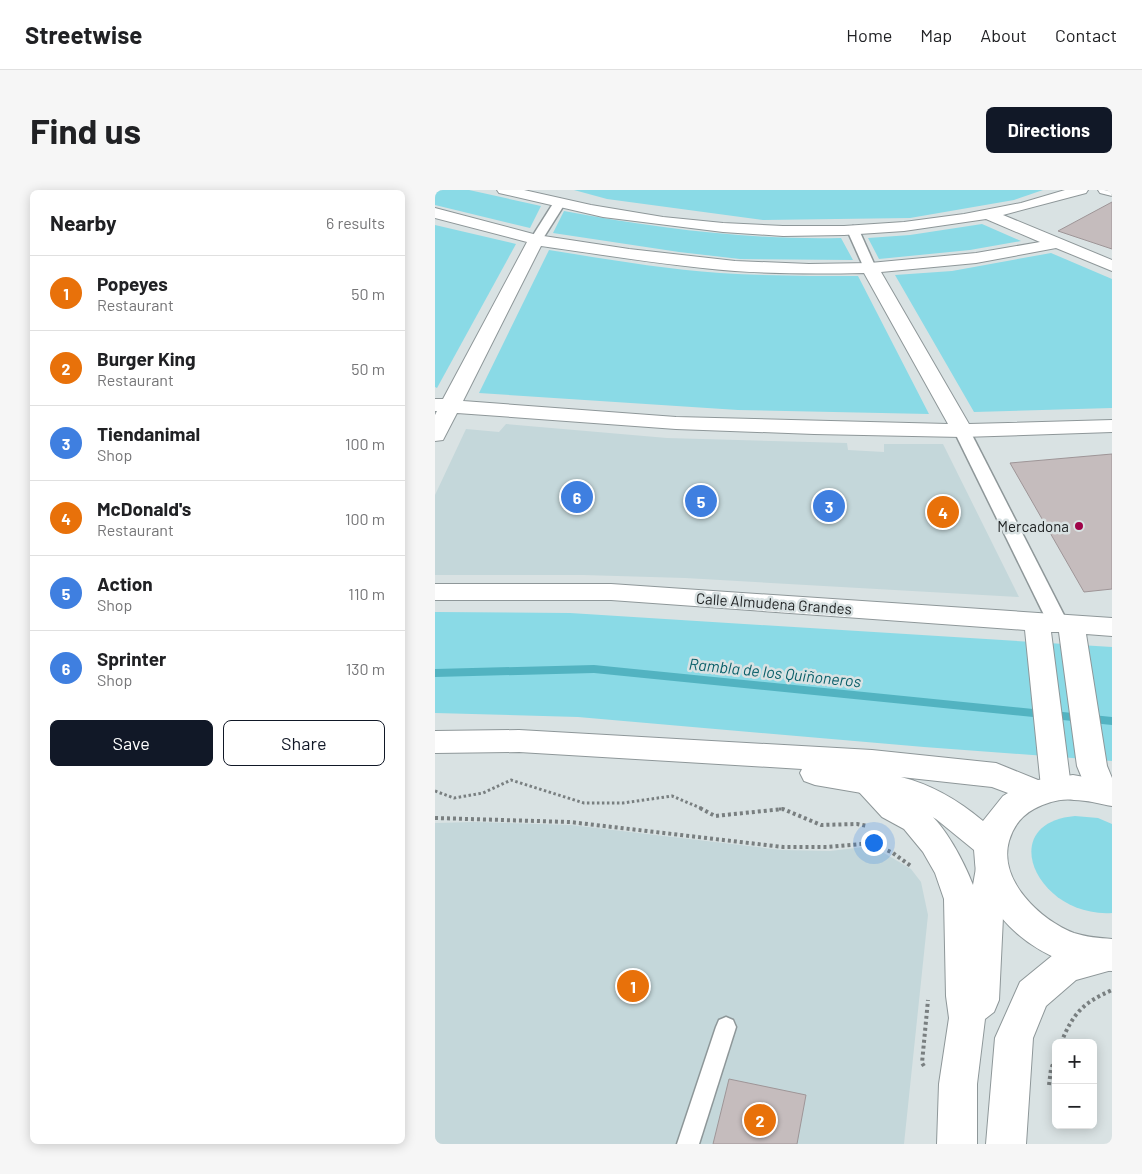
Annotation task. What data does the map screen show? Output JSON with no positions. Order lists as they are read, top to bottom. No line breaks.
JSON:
{"streets":{"street":["Calle Almudena Grandes"]},"water":["Rambla de los Quiñoneros"],"places":["Mercadona"],"page":{"header":"Streetwise","nav":["Home","Map","About","Contact"],"buttons":["Directions",["Save","Share"]],"title":"Find us","heading":["Nearby","6 results"],"list":[{"mark":"1","name":"Popeyes","note":"Restaurant","value":"50 m"},{"mark":"2","name":"Burger King","note":"Restaurant","value":"50 m"},{"mark":"3","name":"Tiendanimal","note":"Shop","value":"100 m"},{"mark":"4","name":"McDonald's","note":"Restaurant","value":"100 m"},{"mark":"5","name":"Action","note":"Shop","value":"110 m"},{"mark":"6","name":"Sprinter","note":"Shop","value":"130 m"}],"pins":["6","5","3","4","1","2"],"map_buttons":["+","−"]}}
